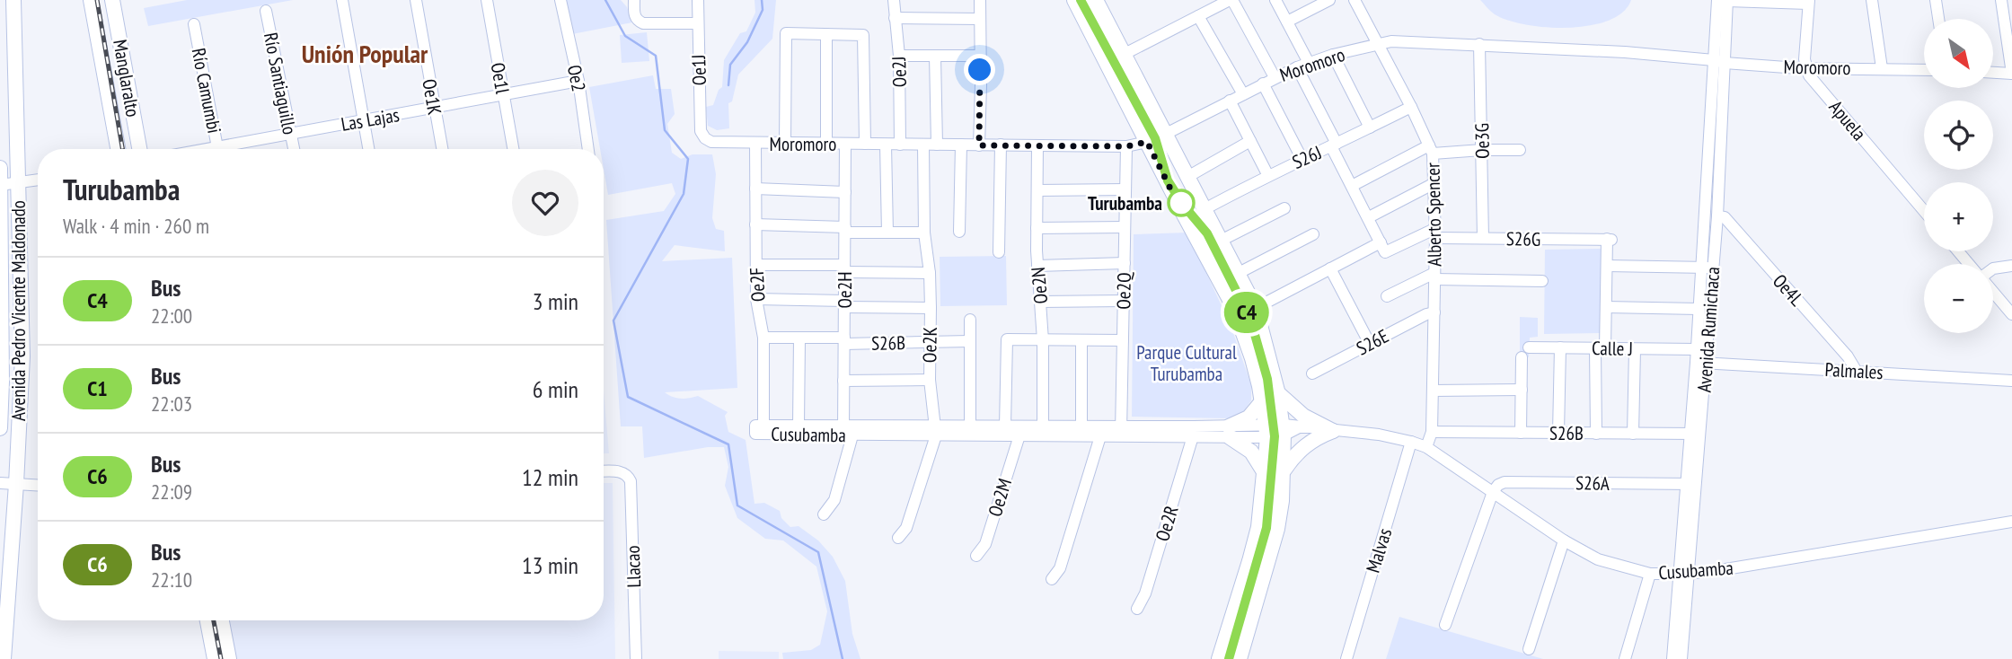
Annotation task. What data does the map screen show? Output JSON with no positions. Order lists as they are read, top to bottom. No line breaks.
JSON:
{"streets":{"main road":["Manglaralto","Avenida Pedro Vicente Maldonado"],"street":["Moromoro","Oe1J","Oe2J","Oe1l","Oe2","Río Santiaguillo","Río Camumbi","Oe1K","Las Lajas","Apuela","Oe3G","S26J","Alberto Spencer","S26G","Oe2F","Oe2N","Oe2H","Oe4L","Oe2Q","Avenida Rumichaca","S26E","S26B","Oe2K","Calle J","Palmales","Cusubamba","S26A","Oe2M","Oe2R","Malvas","Llacao"]},"crossings":[["Moromoro","Oe1J"],["Moromoro","Oe2J"],["Moromoro","Apuela"],["Moromoro","Oe3G"],["Moromoro","Alberto Spencer"],["Moromoro","Oe2F"],["Moromoro","Oe2N"],["Moromoro","Oe2H"],["Moromoro","Oe2Q"],["Moromoro","Avenida Rumichaca"],["Moromoro","Oe2K"],["Oe1l","Las Lajas"],["Oe2","Las Lajas"],["Río Santiaguillo","Las Lajas"],["Oe1K","Las Lajas"],["Oe3G","S26G"],["S26J","Alberto Spencer"],["Alberto Spencer","S26G"],["Alberto Spencer","S26E"],["Alberto Spencer","S26B"],["Alberto Spencer","Cusubamba"],["Oe2F","S26B"],["Oe2F","Cusubamba"],["Oe2N","Cusubamba"],["Oe2H","S26B"],["Oe2H","Cusubamba"],["Oe4L","Avenida Rumichaca"],["Oe4L","Palmales"],["Oe2Q","Cusubamba"],["Avenida Rumichaca","S26B"],["Avenida Rumichaca","Calle J"],["Avenida Rumichaca","Palmales"],["Avenida Rumichaca","Cusubamba"],["Avenida Rumichaca","S26A"],["S26B","Oe2K"],["Oe2K","Cusubamba"],["Cusubamba","S26A"],["Cusubamba","Oe2M"],["Cusubamba","Oe2R"],["Cusubamba","Malvas"]],"districts":["Unión Popular"],"parks":["Parque Cultural Turubamba"],"places":["Turubamba"],"lines":["bus line C4"],"north":"bottom right","page":{"on_map":"C4","map_buttons":["+","−"],"heading":["Turubamba","Walk · 4 min · 260 m"],"list":[{"mark":"C4","name":"Bus","note":"22:00","value":"3 min"},{"mark":"C1","name":"Bus","note":"22:03","value":"6 min"},{"mark":"C6","name":"Bus","note":"22:09","value":"12 min"},{"mark":"C6","name":"Bus","note":"22:10","value":"13 min"}]}}
